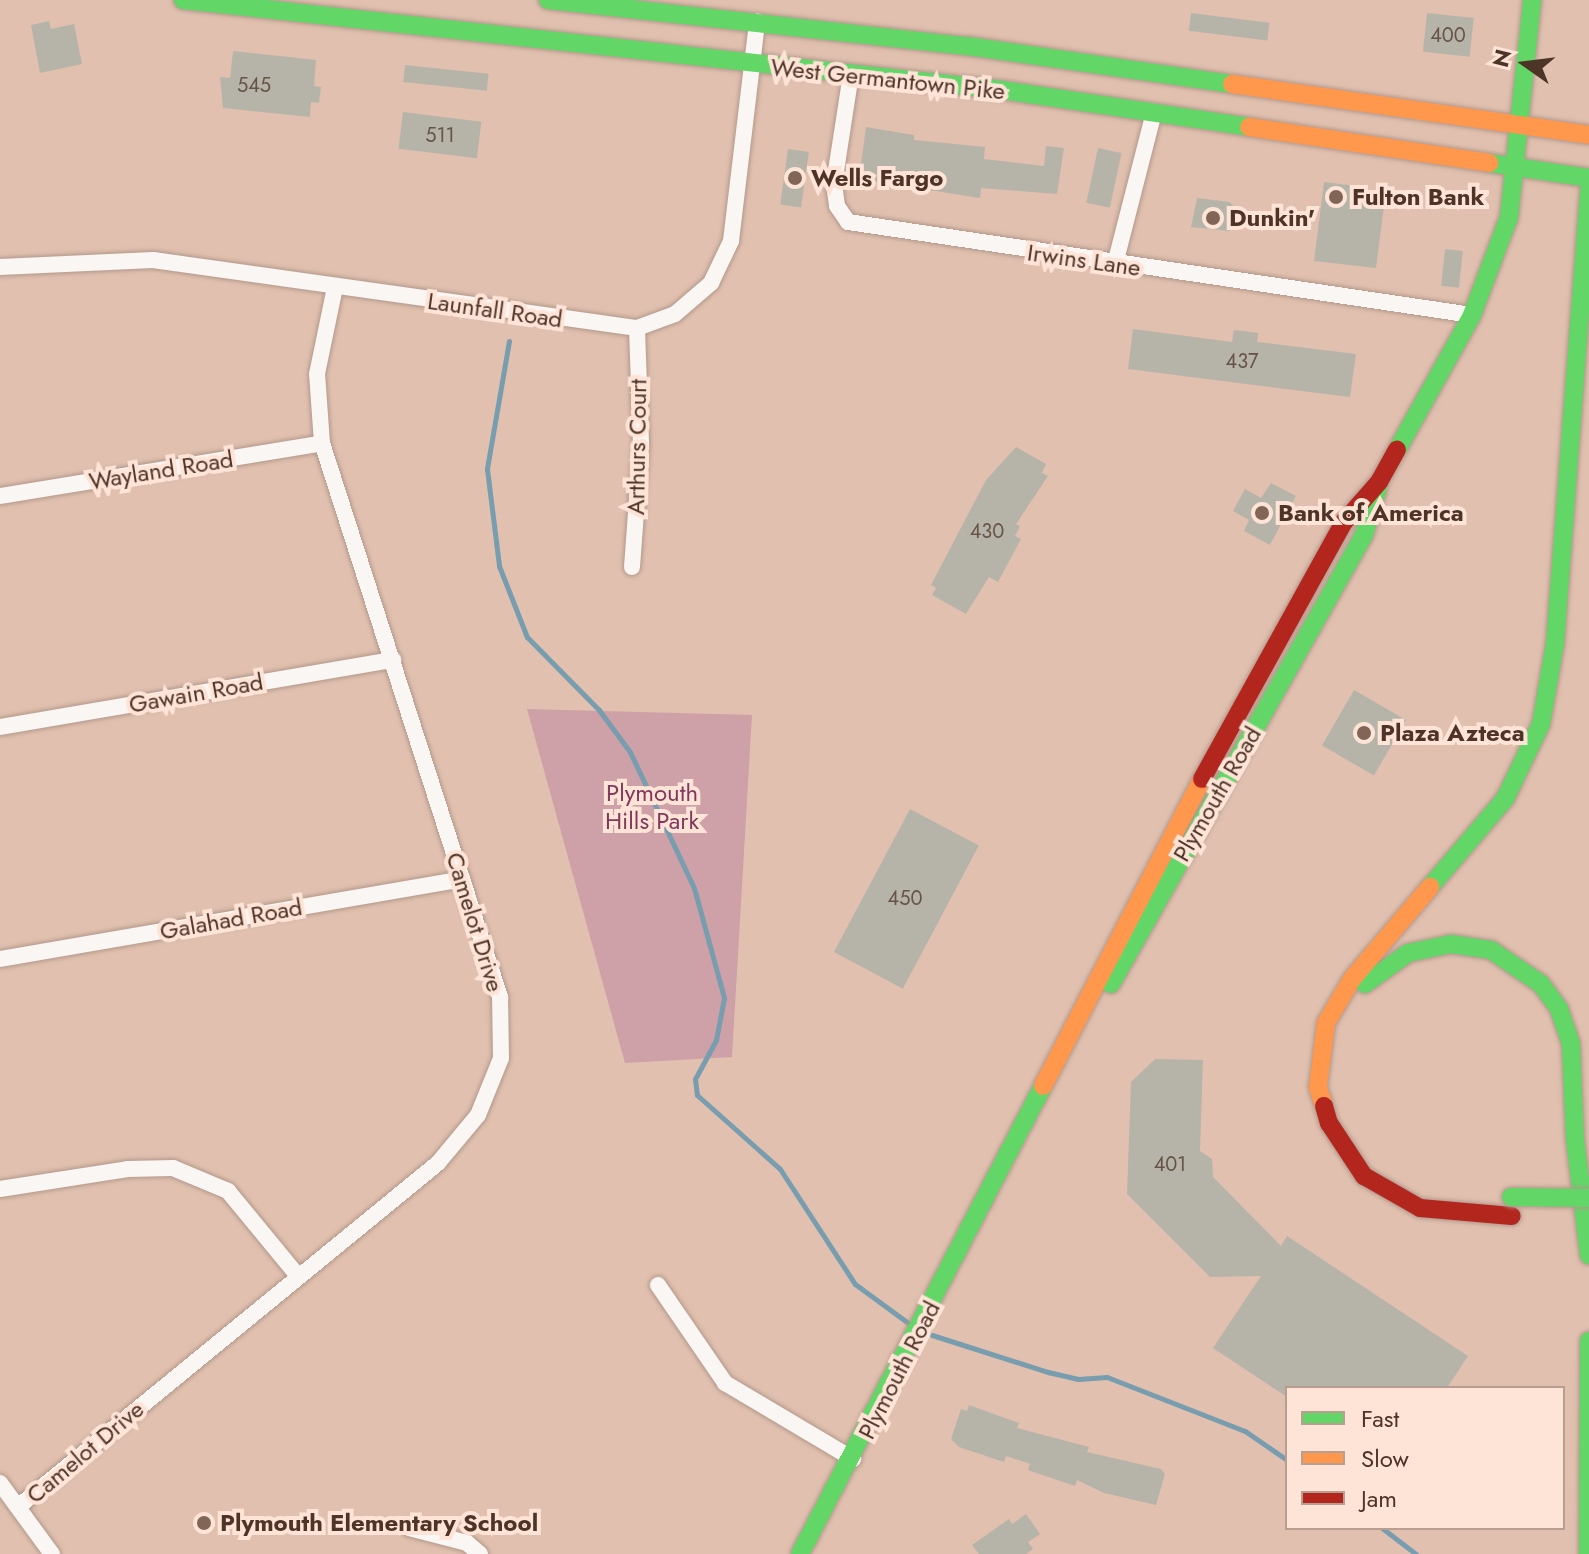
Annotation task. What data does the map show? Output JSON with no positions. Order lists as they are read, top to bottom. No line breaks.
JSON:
{"streets":{"main road":["West Germantown Pike","Plymouth Road"],"street":["Irwins Lane","Launfall Road","Arthurs Court","Wayland Road","Gawain Road","Galahad Road","Camelot Drive"]},"crossings":[["West Germantown Pike","Irwins Lane"],["West Germantown Pike","Launfall Road"],["West Germantown Pike","Plymouth Road"],["Irwins Lane","Plymouth Road"],["Launfall Road","Arthurs Court"],["Launfall Road","Camelot Drive"],["Wayland Road","Camelot Drive"],["Gawain Road","Camelot Drive"],["Galahad Road","Camelot Drive"]],"parks":["Plymouth Hills Park"],"places":["Wells Fargo","Fulton Bank","Dunkin'","Bank of America","Plaza Azteca","Plymouth Elementary School"],"house_numbers":["400","545","511","437","430","450","401"],"legend":["Fast","Slow","Jam"],"north":"left"}
